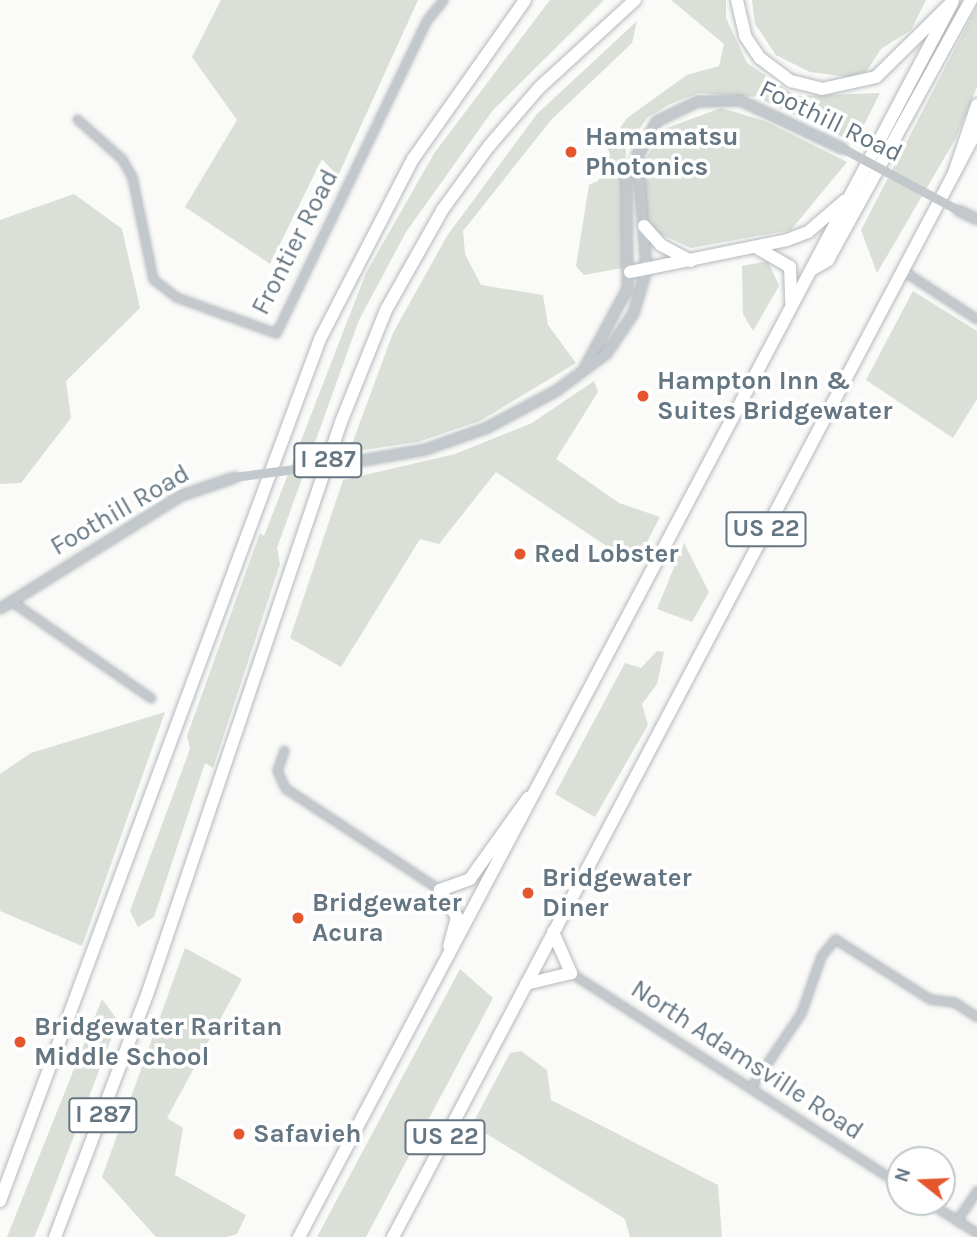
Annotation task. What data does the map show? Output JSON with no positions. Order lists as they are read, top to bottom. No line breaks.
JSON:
{"streets":{"highway":["I 287","US 22"],"street":["Foothill Road","Frontier Road","North Adamsville Road"]},"places":["Hamamatsu Photonics","Hampton Inn & Suites Bridgewater","Red Lobster","Bridgewater Diner","Bridgewater Acura","Bridgewater Raritan Middle School","Safavieh"],"north":"left"}
